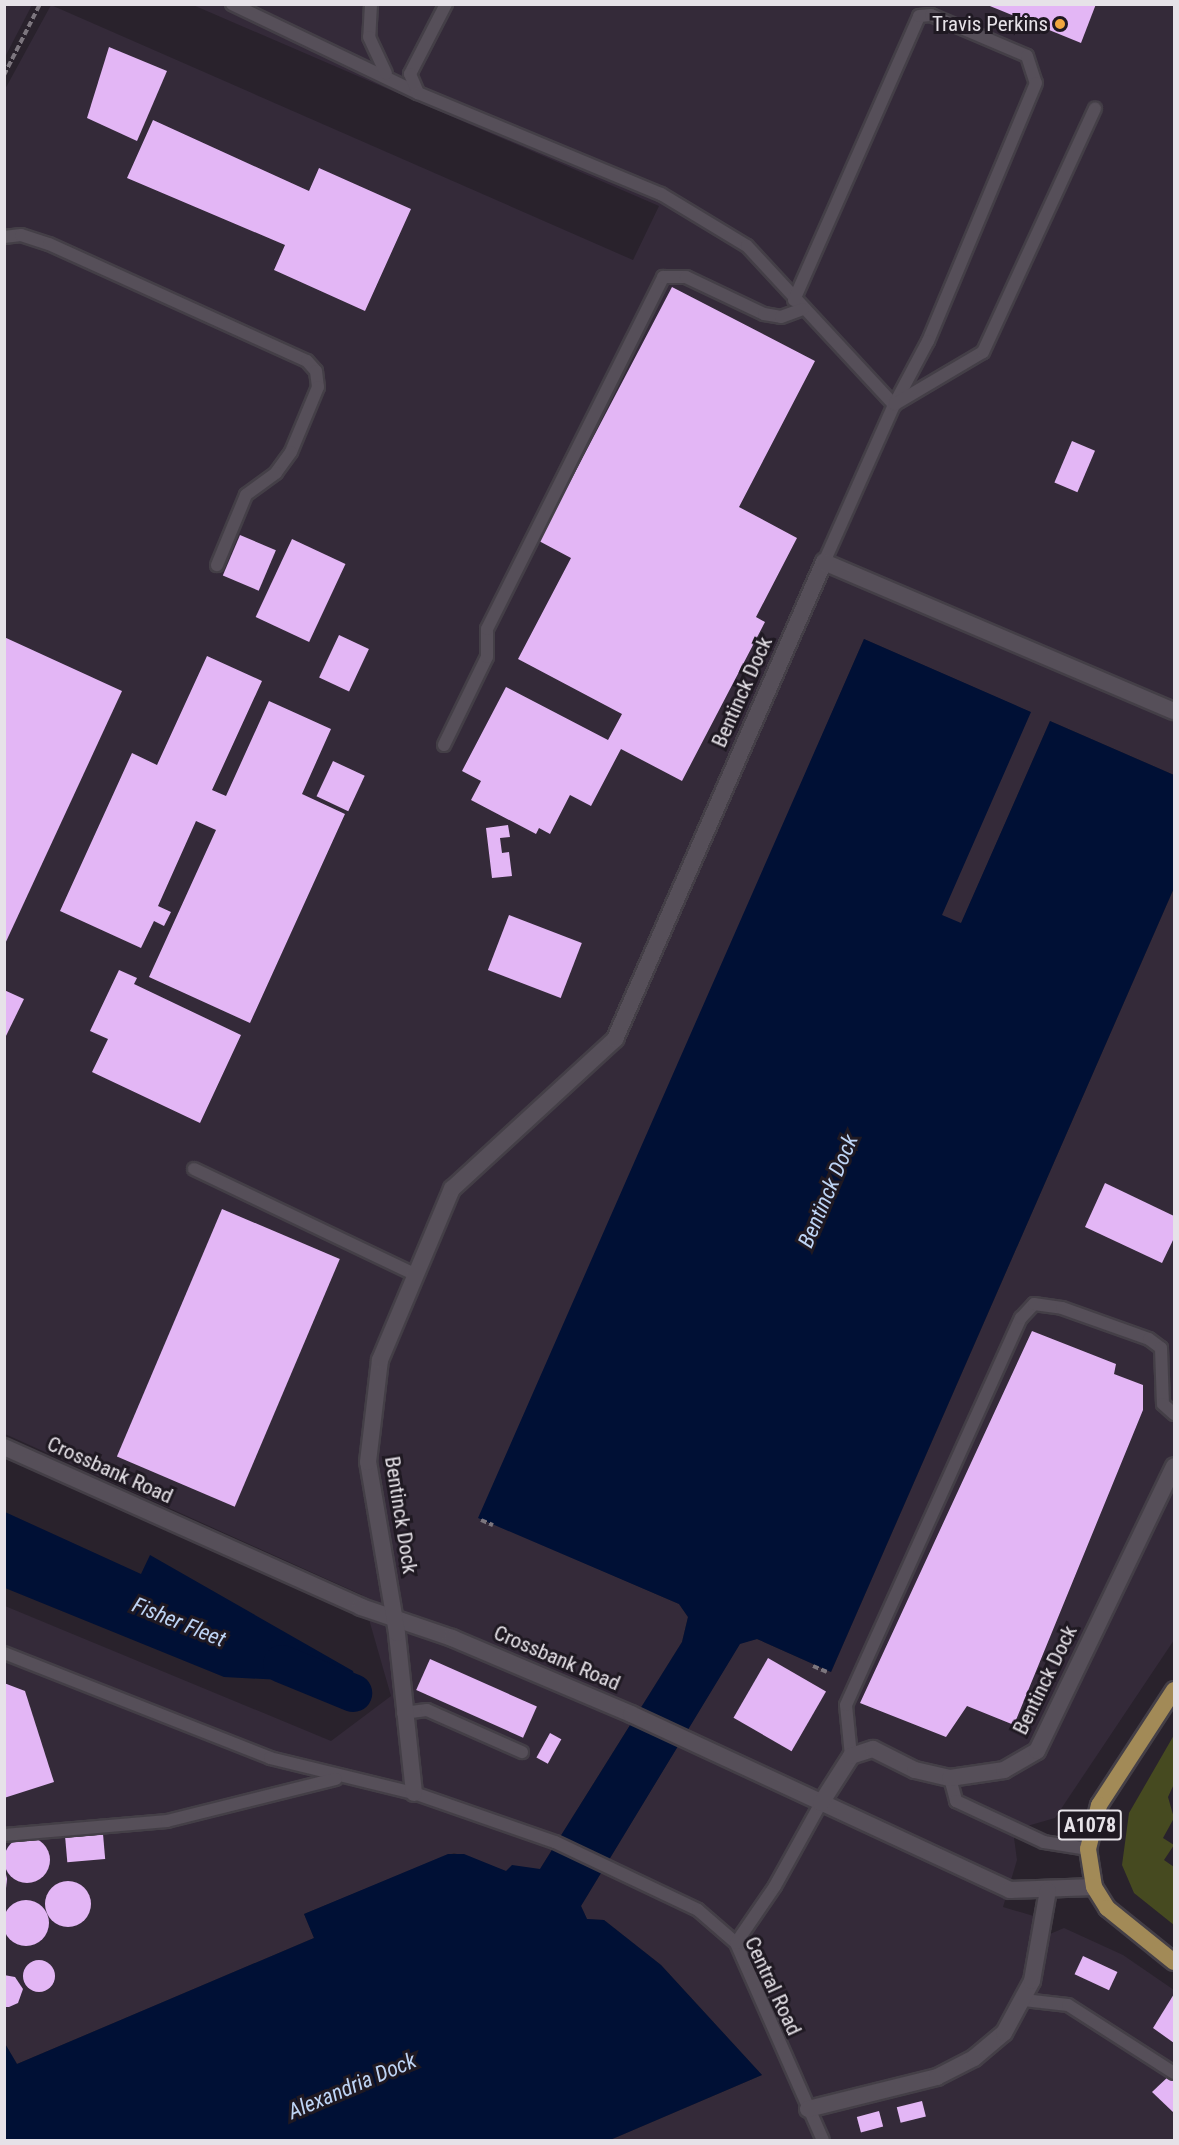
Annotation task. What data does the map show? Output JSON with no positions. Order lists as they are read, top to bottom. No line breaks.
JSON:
{"streets":{"main road":["A1078"],"street":["Bentinck Dock","Crossbank Road"],"lane":["Central Road"]},"crossings":[["Bentinck Dock","Crossbank Road"],["Crossbank Road","A1078"]],"water":["Bentinck Dock","Fisher Fleet","Alexandria Dock"],"places":["Travis Perkins"]}
